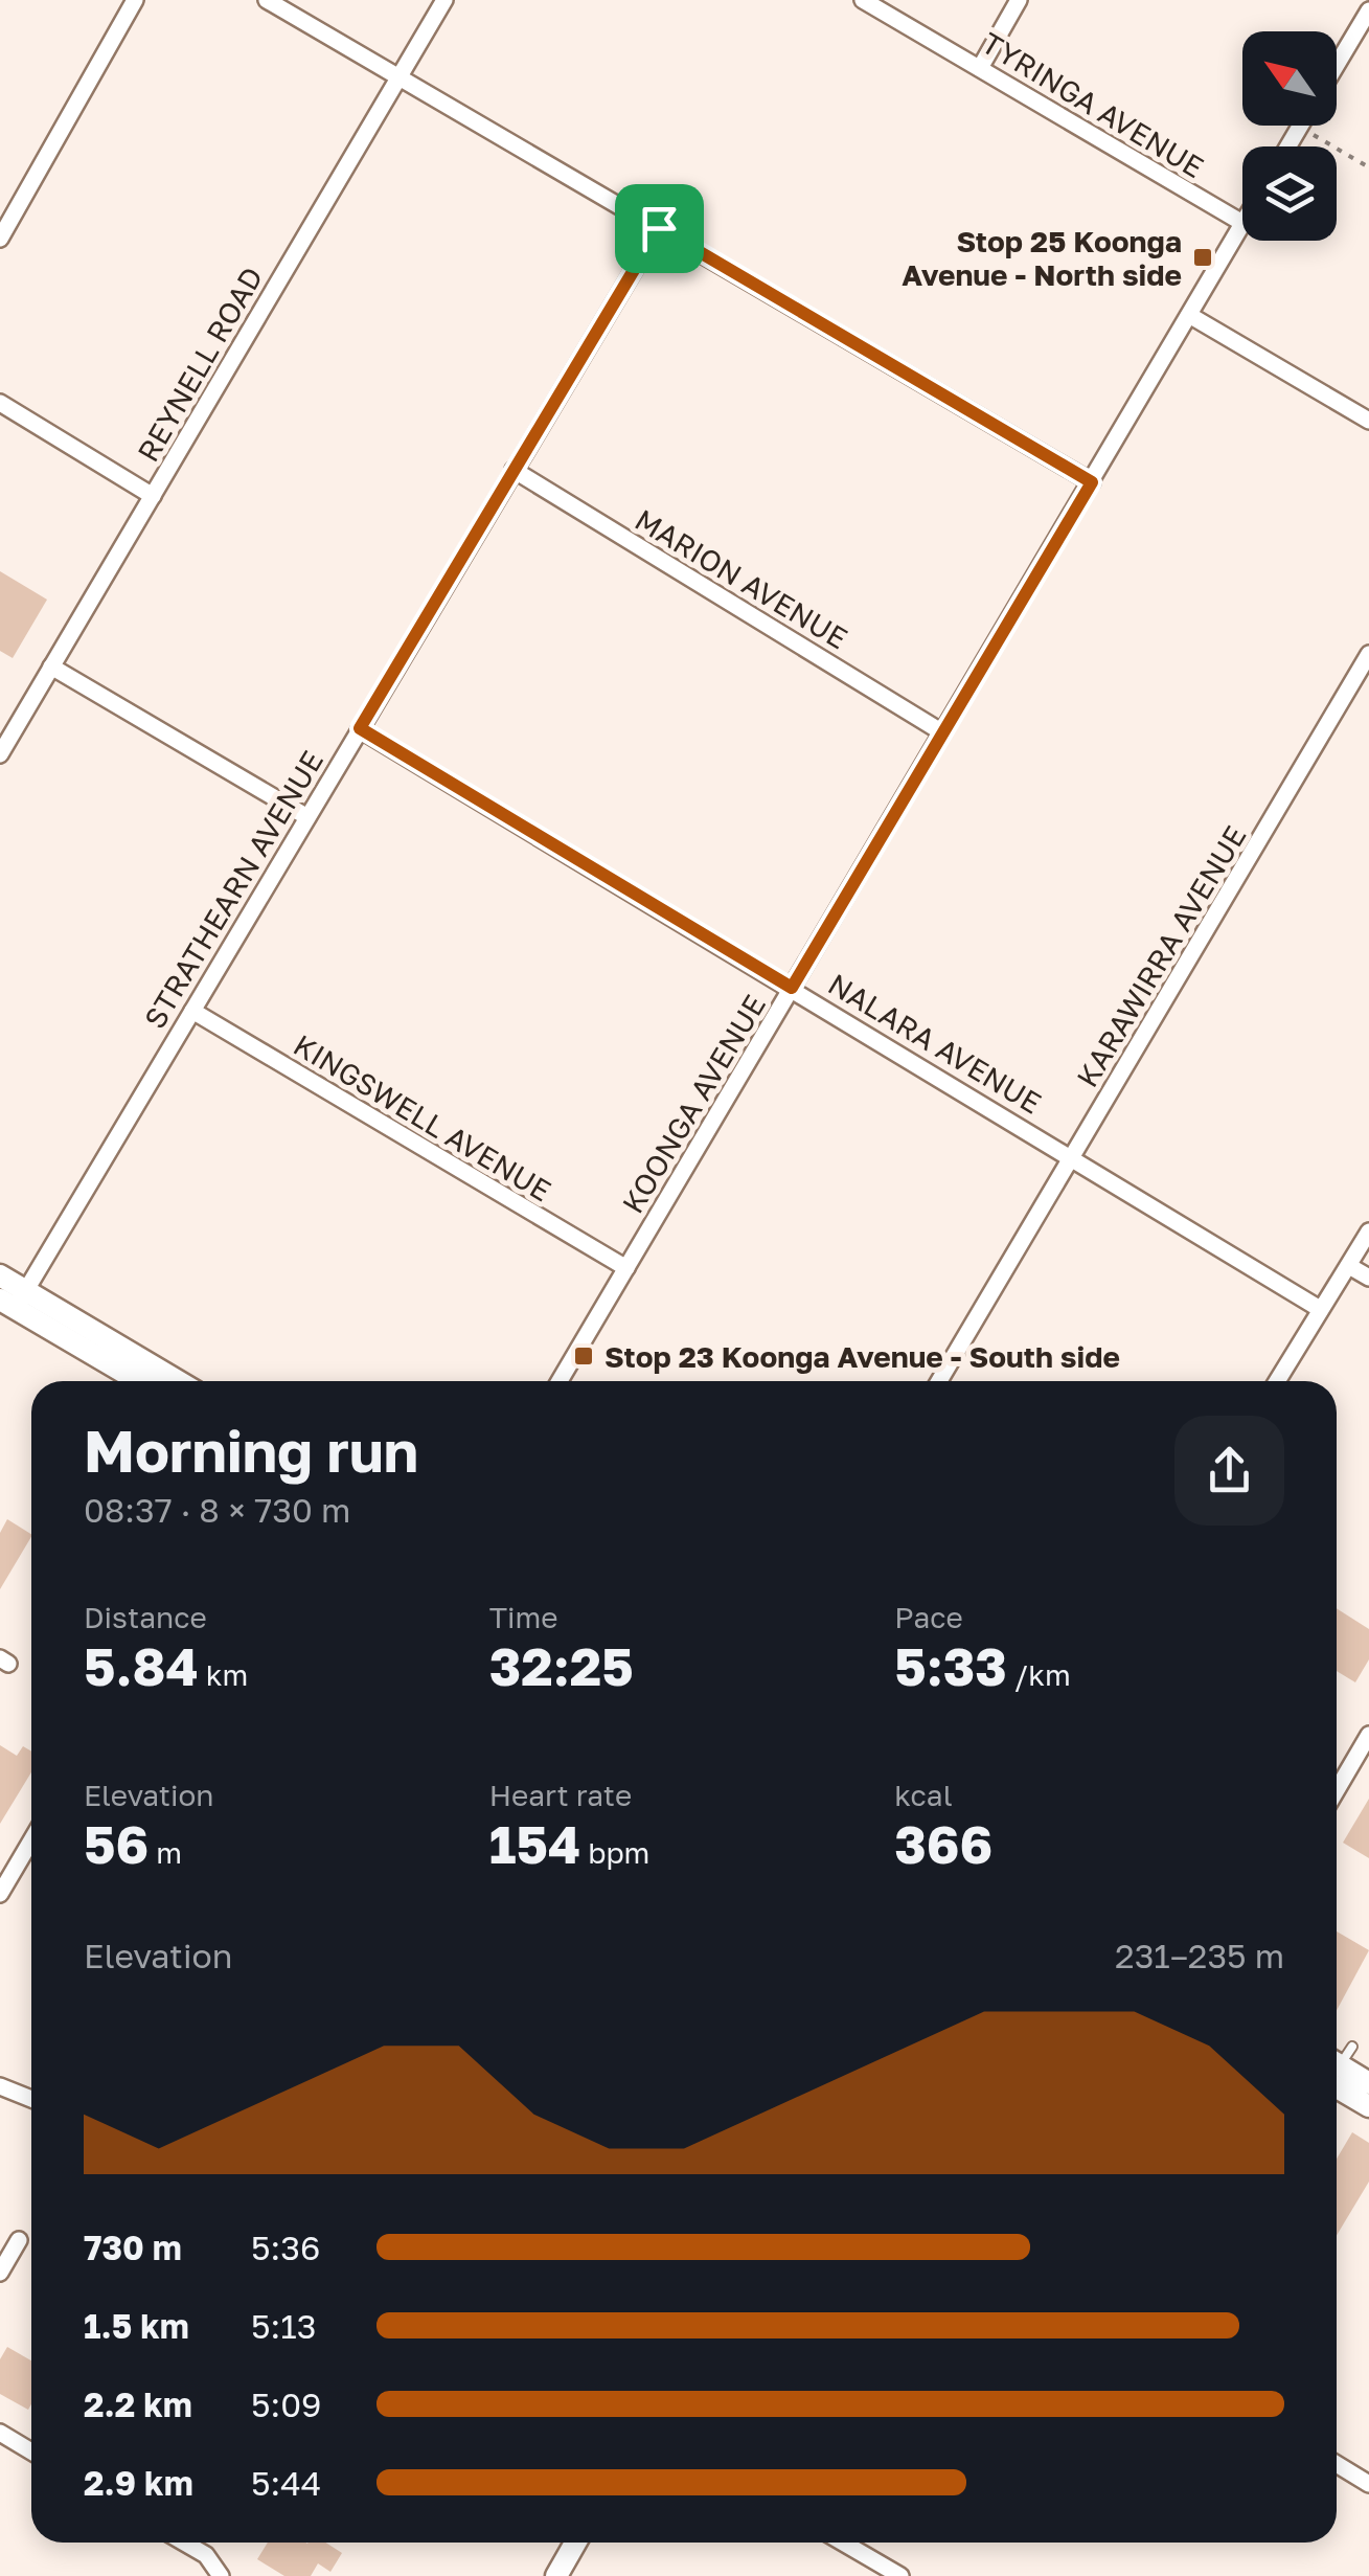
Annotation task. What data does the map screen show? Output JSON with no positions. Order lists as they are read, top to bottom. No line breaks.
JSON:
{"streets":{"street":["TYRINGA AVENUE","REYNELL ROAD","MARION AVENUE","STRATHEARN AVENUE","KARAWIRRA AVENUE","NALARA AVENUE","KOONGA AVENUE","KINGSWELL AVENUE"]},"crossings":[["TYRINGA AVENUE","KOONGA AVENUE"],["MARION AVENUE","STRATHEARN AVENUE"],["MARION AVENUE","KOONGA AVENUE"],["STRATHEARN AVENUE","NALARA AVENUE"],["STRATHEARN AVENUE","KINGSWELL AVENUE"],["KARAWIRRA AVENUE","NALARA AVENUE"],["NALARA AVENUE","KOONGA AVENUE"],["KOONGA AVENUE","KINGSWELL AVENUE"]],"places":{"transit":["Stop 25 Koonga Avenue - North side","Stop 23 Koonga Avenue - South side"]},"north":"top left","page":{"heading":["Morning run","08:37 · 8 × 730 m"],"stats":[["Distance","5.84 km"],["Time","32:25"],["Pace","5:33 /km"],["Elevation","56 m"],["Heart rate","154 bpm"],["kcal","366"]],"chart":["Elevation","231–235 m"],"list":[{"name":"730 m","note":"5:36"},{"name":"1.5 km","note":"5:13"},{"name":"2.2 km","note":"5:09"},{"name":"2.9 km","note":"5:44"}]}}
